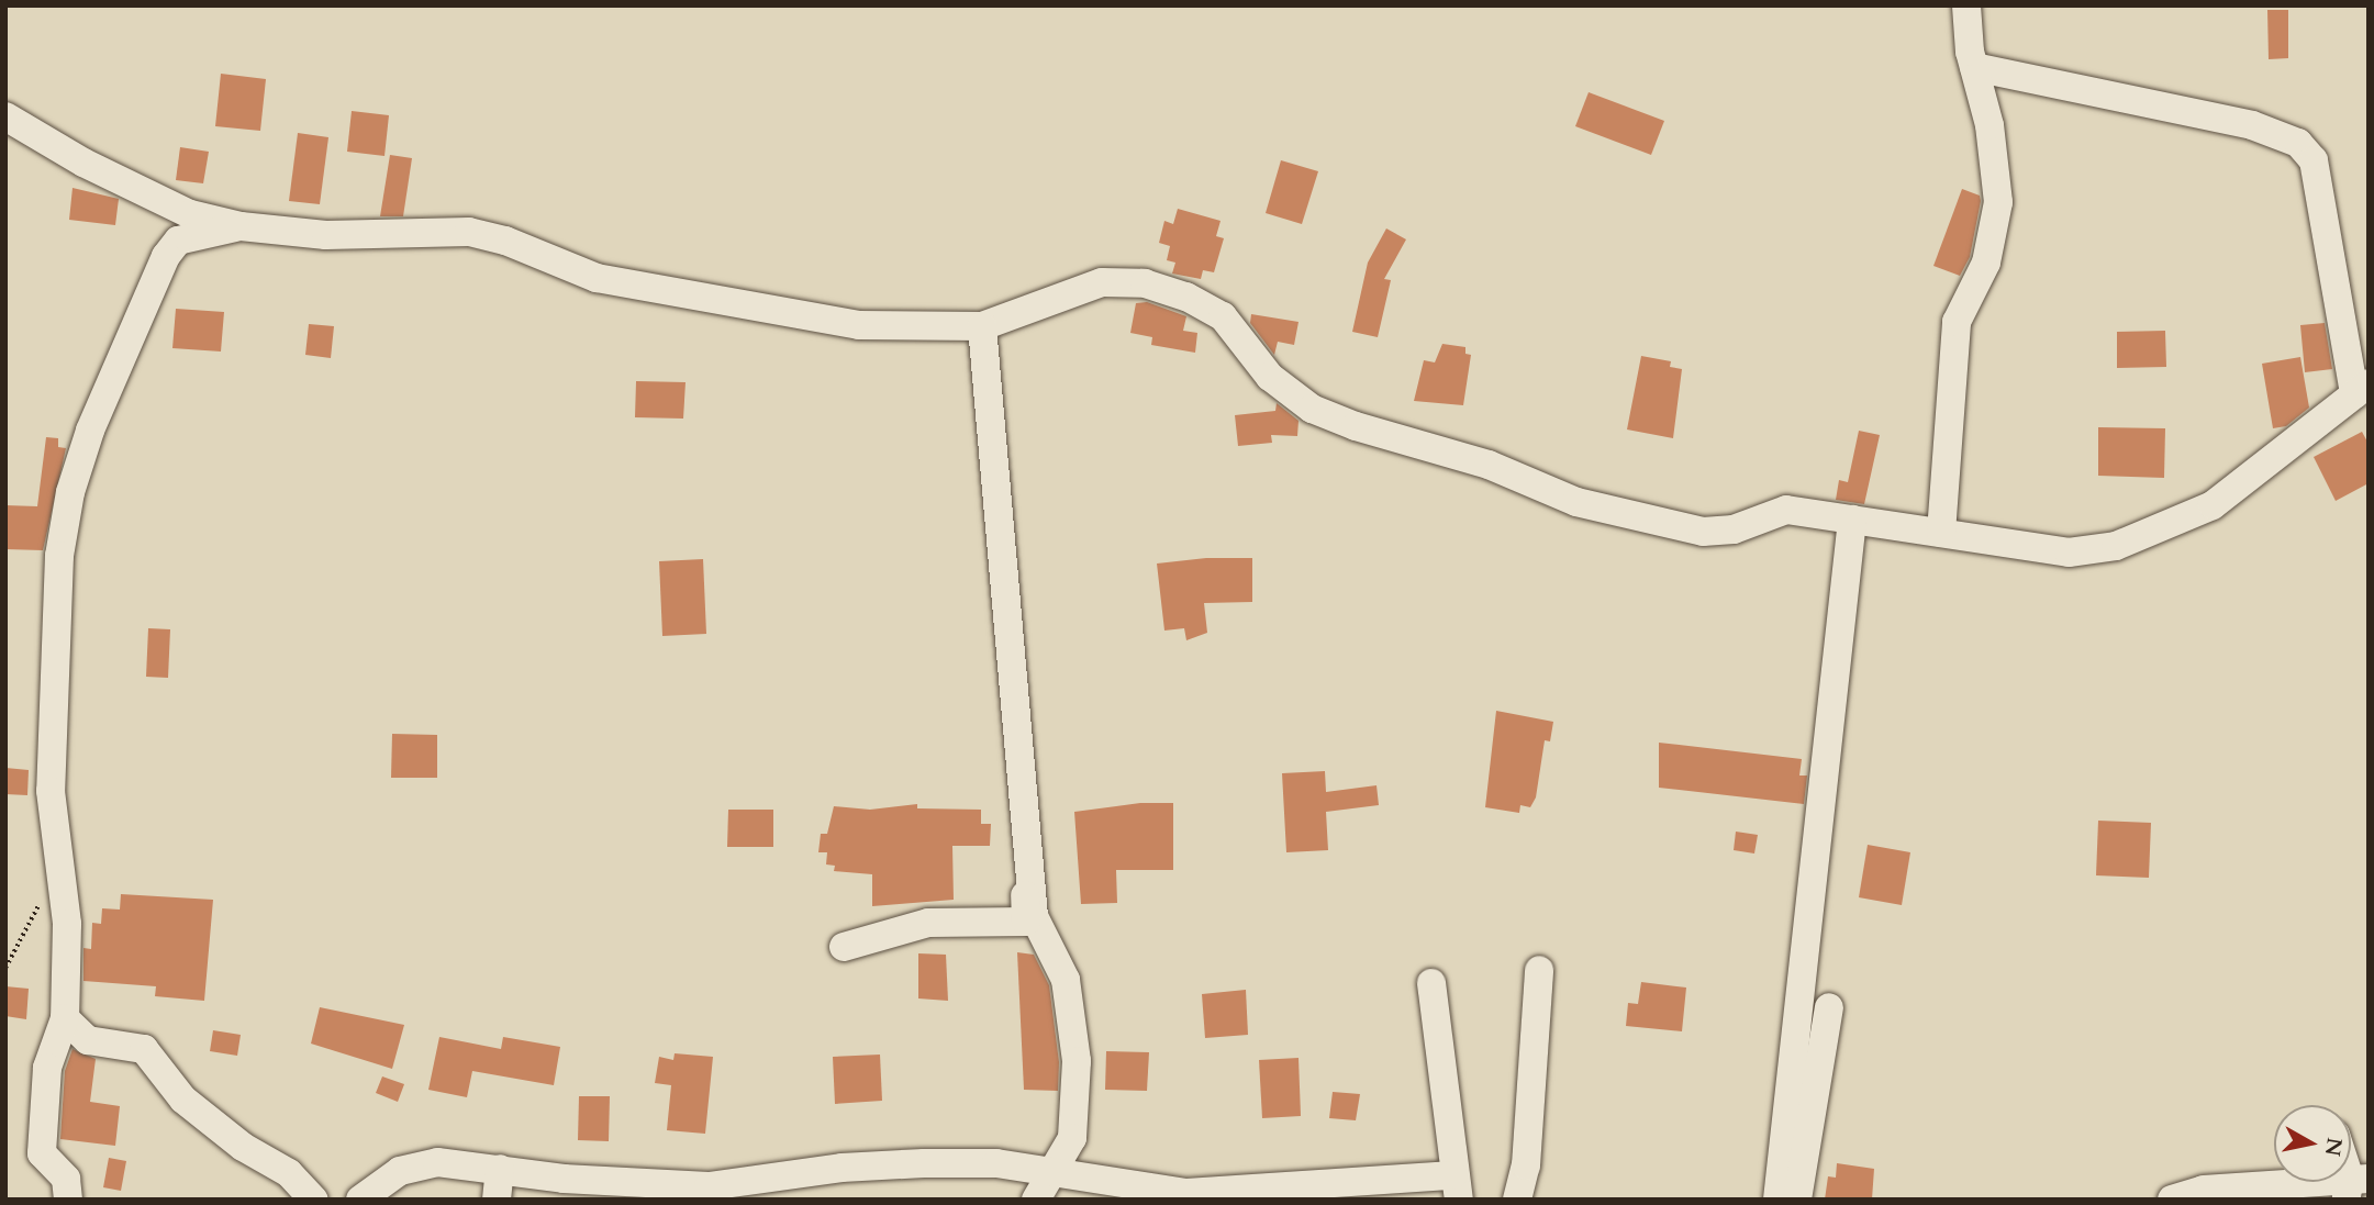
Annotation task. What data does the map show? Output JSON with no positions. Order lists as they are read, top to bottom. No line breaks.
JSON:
{"north":"right"}
